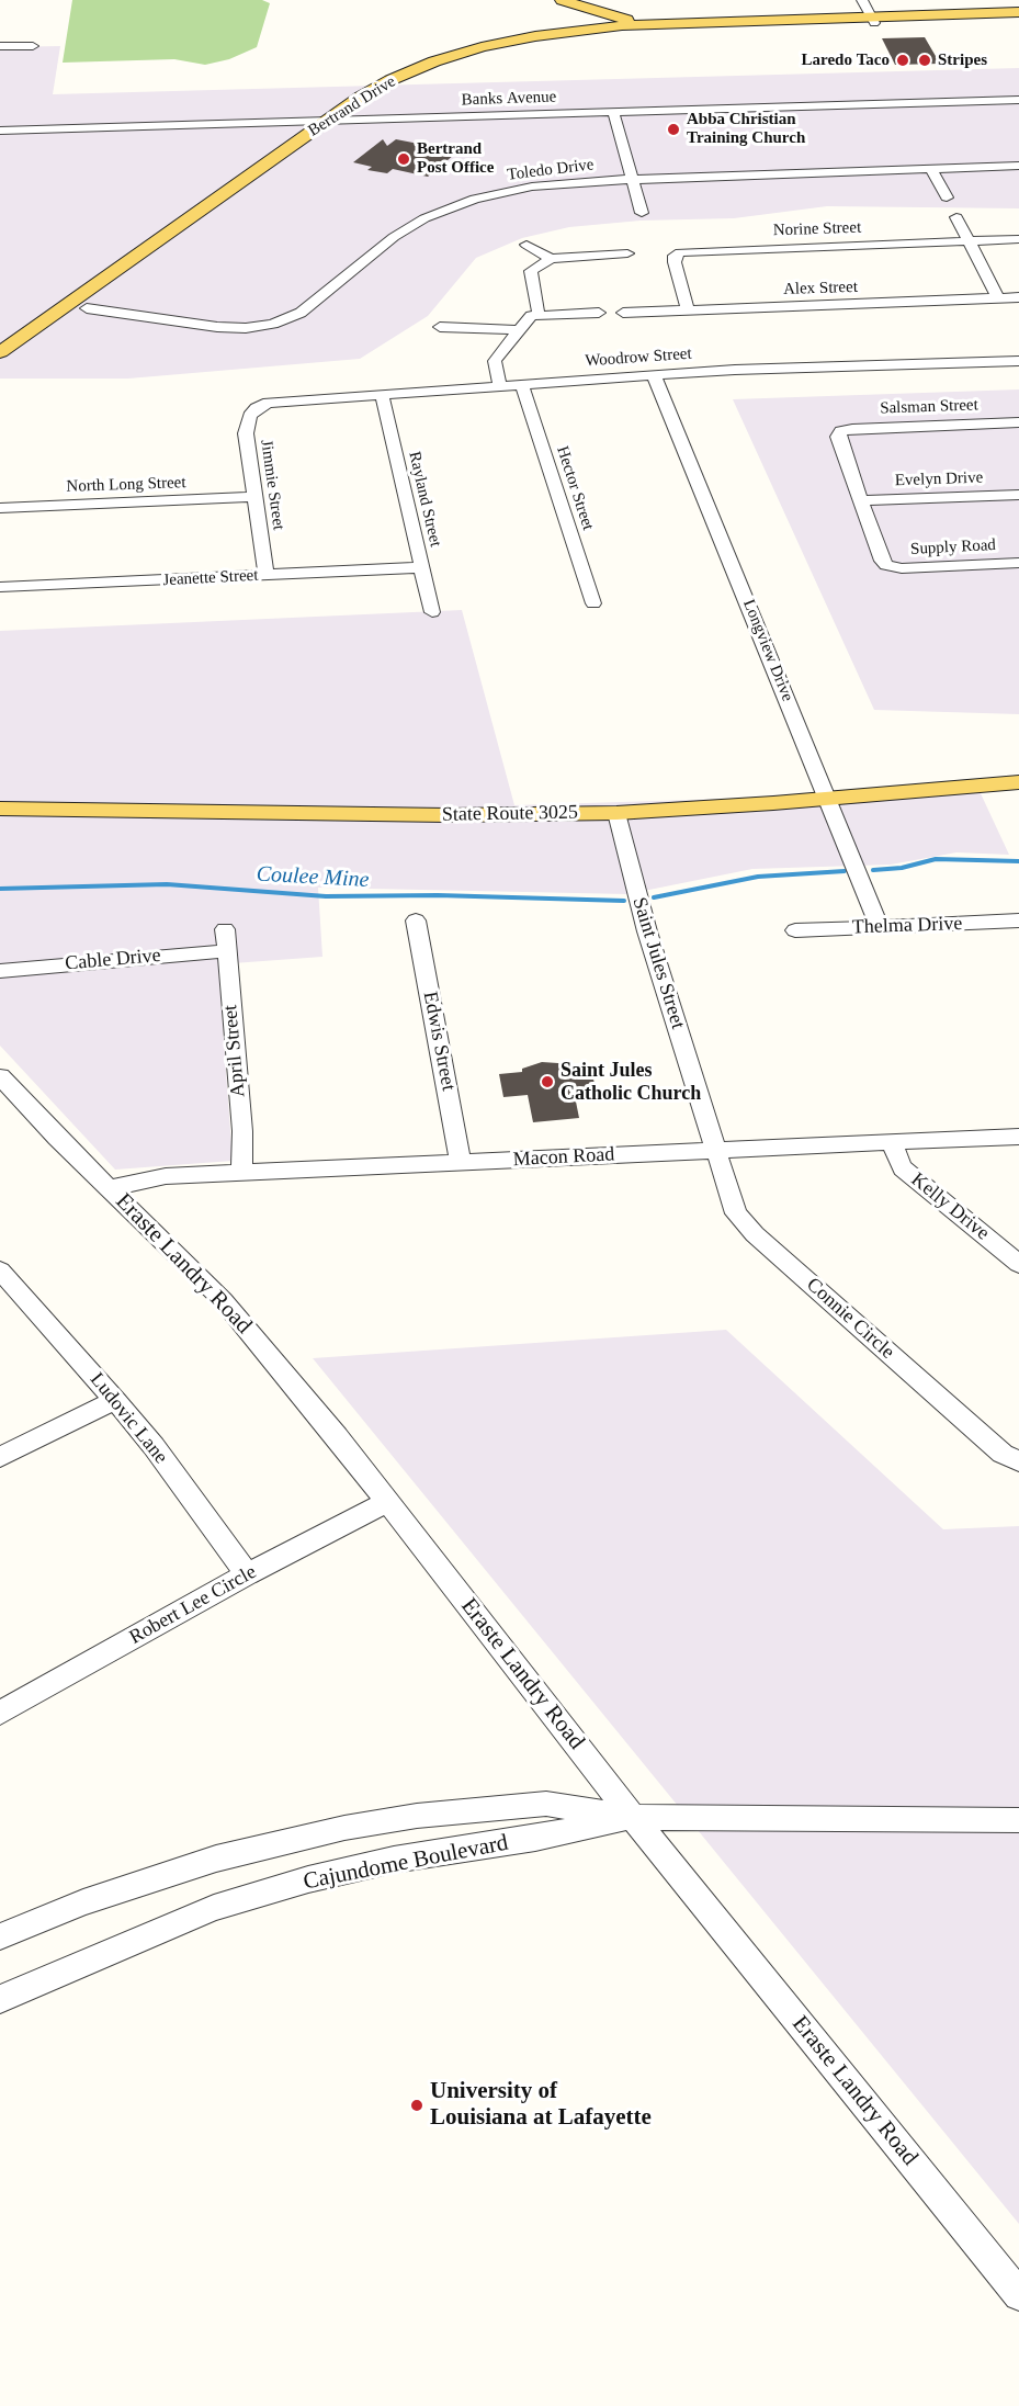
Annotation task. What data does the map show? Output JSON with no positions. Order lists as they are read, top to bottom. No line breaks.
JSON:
{"streets":{"main road":["Bertrand Drive","State Route 3025"],"street":["Banks Avenue","Toledo Drive","Norine Street","Alex Street","Woodrow Street","Salsman Street","Evelyn Drive","North Long Street","Jimmie Street","Hector Street","Rayland Street","Supply Road","Jeanette Street","Longview Drive","Thelma Drive","Cable Drive","Saint Jules Street","Edwis Street","April Street","Macon Road","Kelly Drive","Eraste Landry Road","Connie Circle","Ludovic Lane","Robert Lee Circle","Cajundome Boulevard"]},"crossings":[["Banks Avenue","Bertrand Drive"],["Bertrand Drive","Toledo Drive"],["Norine Street","Alex Street"],["Woodrow Street","Jimmie Street"],["Woodrow Street","Hector Street"],["Woodrow Street","Rayland Street"],["Woodrow Street","Longview Drive"],["Salsman Street","Evelyn Drive"],["Salsman Street","Supply Road"],["Evelyn Drive","Supply Road"],["North Long Street","Jimmie Street"],["Jimmie Street","Jeanette Street"],["Rayland Street","Jeanette Street"],["Longview Drive","State Route 3025"],["Longview Drive","Thelma Drive"],["State Route 3025","Saint Jules Street"],["Cable Drive","April Street"],["Saint Jules Street","Macon Road"],["Saint Jules Street","Connie Circle"],["Edwis Street","Macon Road"],["April Street","Macon Road"],["Macon Road","Kelly Drive"],["Macon Road","Eraste Landry Road"],["Macon Road","Connie Circle"],["Eraste Landry Road","Robert Lee Circle"],["Eraste Landry Road","Cajundome Boulevard"],["Ludovic Lane","Robert Lee Circle"]],"water":["Coulee Mine"],"places":["Laredo Taco","Stripes","Abba Christian Training Church","Bertrand Post Office","Saint Jules Catholic Church","University of Louisiana at Lafayette"]}
